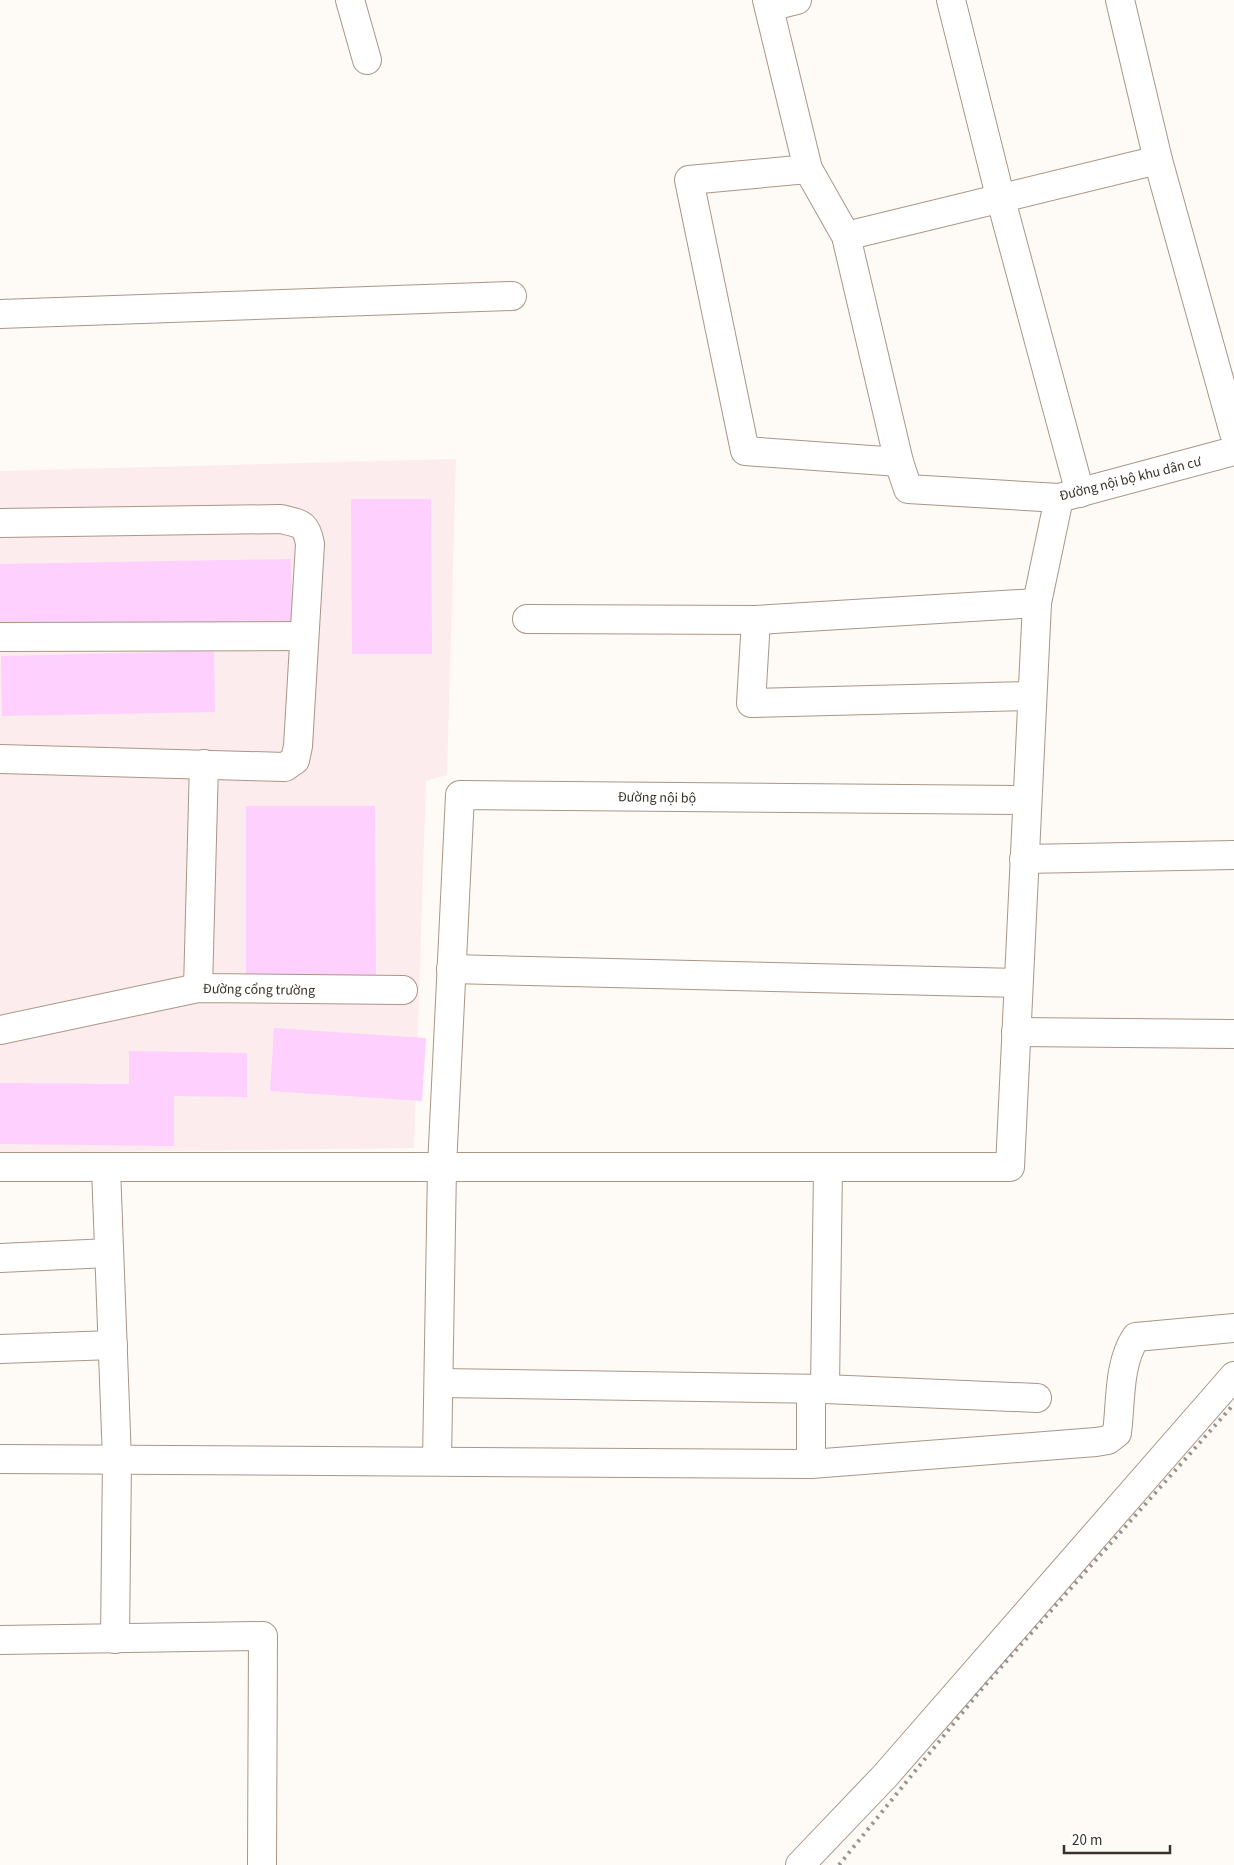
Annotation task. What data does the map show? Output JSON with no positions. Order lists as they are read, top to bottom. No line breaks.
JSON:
{"streets":{"street":["Đường nội bộ khu dân cư","Đường nội bộ","Đường cổng trường"]},"scale_bar":"20 m"}
